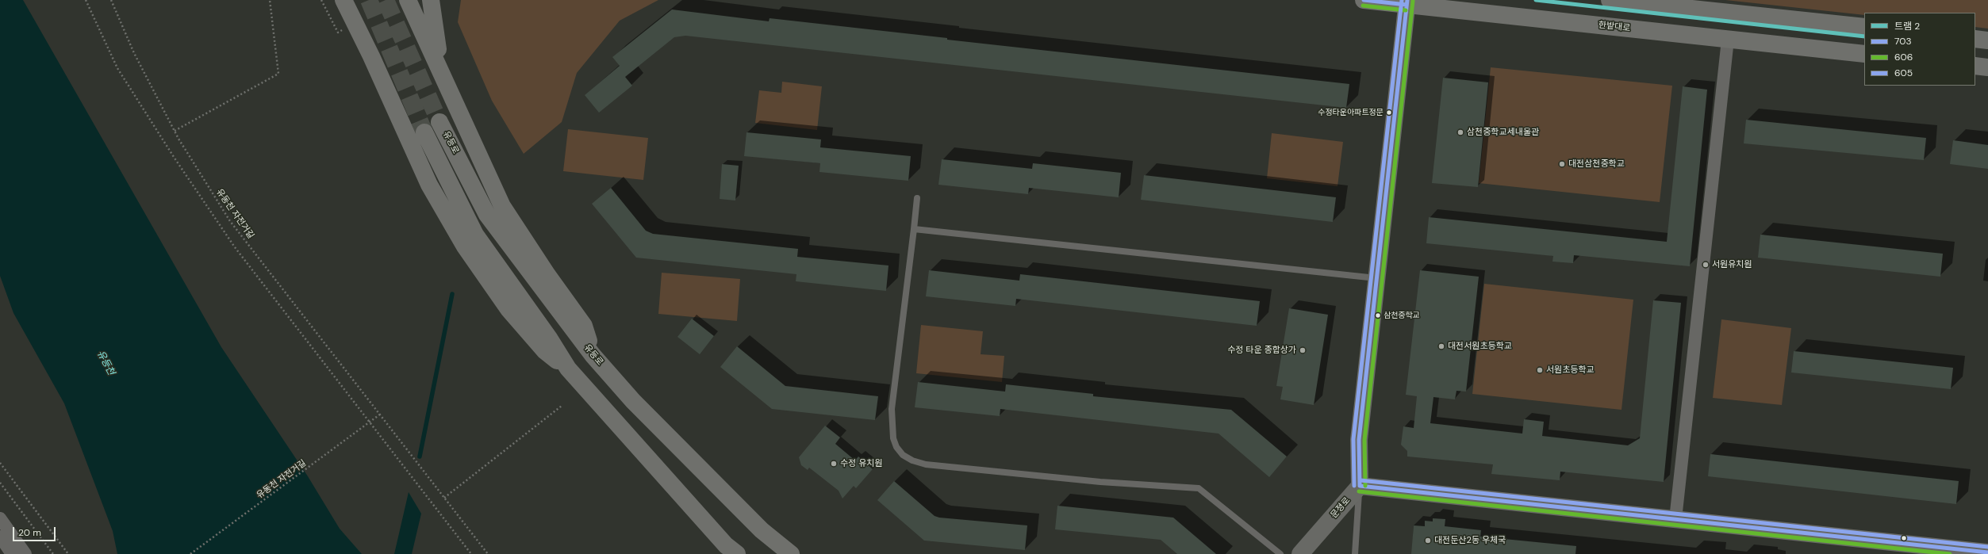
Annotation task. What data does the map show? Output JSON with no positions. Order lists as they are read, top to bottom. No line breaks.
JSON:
{"streets":{"main road":["한밭대로","유등로"],"street":["문정로"],"path":["유동천 자전거길"]},"water":["유등천"],"places":["수정타운아파트정문","삼천중학교세내울관","대전삼천중학교","서원유치원","삼천중학교","대전서원초등학교","수정 타운 종합상가","서원초등학교","수정 유치원","대전둔산2동 우체국"],"lines":["tram line 2","transit line 703","transit line 605","transit line 606"],"legend":["트램 2","703","606","605"],"scale_bar":"20 m"}
